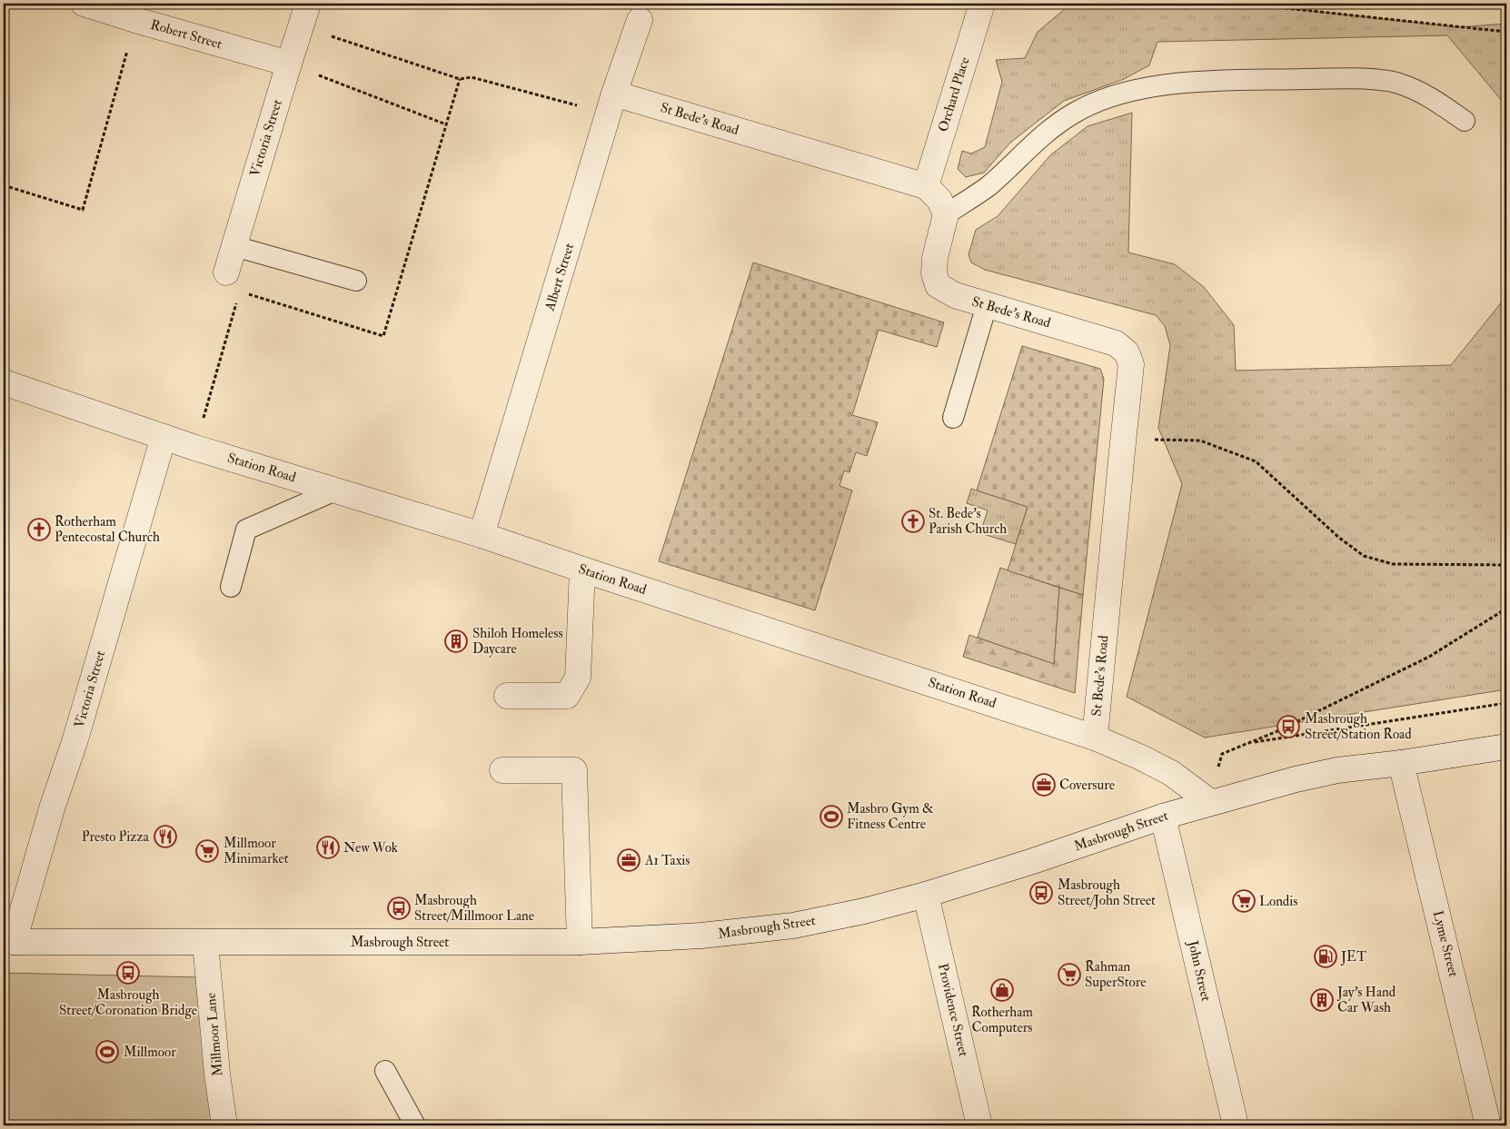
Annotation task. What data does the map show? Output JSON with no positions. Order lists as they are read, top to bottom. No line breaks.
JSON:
{"streets":{"street":["Robert Street","Orchard Place","St Bede's Road","Victoria Street","Albert Street","Station Road","Masbrough Street","Lyme Street","John Street","Providence Street","Millmoor Lane"]},"crossings":[["Robert Street","Victoria Street"],["Orchard Place","St Bede's Road"],["St Bede's Road","Albert Street"],["St Bede's Road","Station Road"],["Victoria Street","Station Road"],["Victoria Street","Masbrough Street"],["Albert Street","Station Road"],["Station Road","Masbrough Street"],["Masbrough Street","Lyme Street"],["Masbrough Street","John Street"],["Masbrough Street","Providence Street"],["Masbrough Street","Millmoor Lane"]],"places":{"church":["St. Bede's Parish Church","Rotherham Pentecostal Church"],"building":["Shiloh Homeless Daycare","Jay's Hand Car Wash"],"bus stop":["Masbrough Street/Station Road","Masbrough Street/John Street","Masbrough Street/Millmoor Lane","Masbrough Street/Coronation Bridge"],"office":["Coversure","A1 Taxis"],"sports":["Masbro Gym & Fitness Centre","Millmoor"],"restaurant":["Presto Pizza","New Wok"],"supermarket":["Millmoor Minimarket","Londis","Rahman SuperStore"],"fuel station":["JET"],"shop":["Rotherham Computers"]}}
